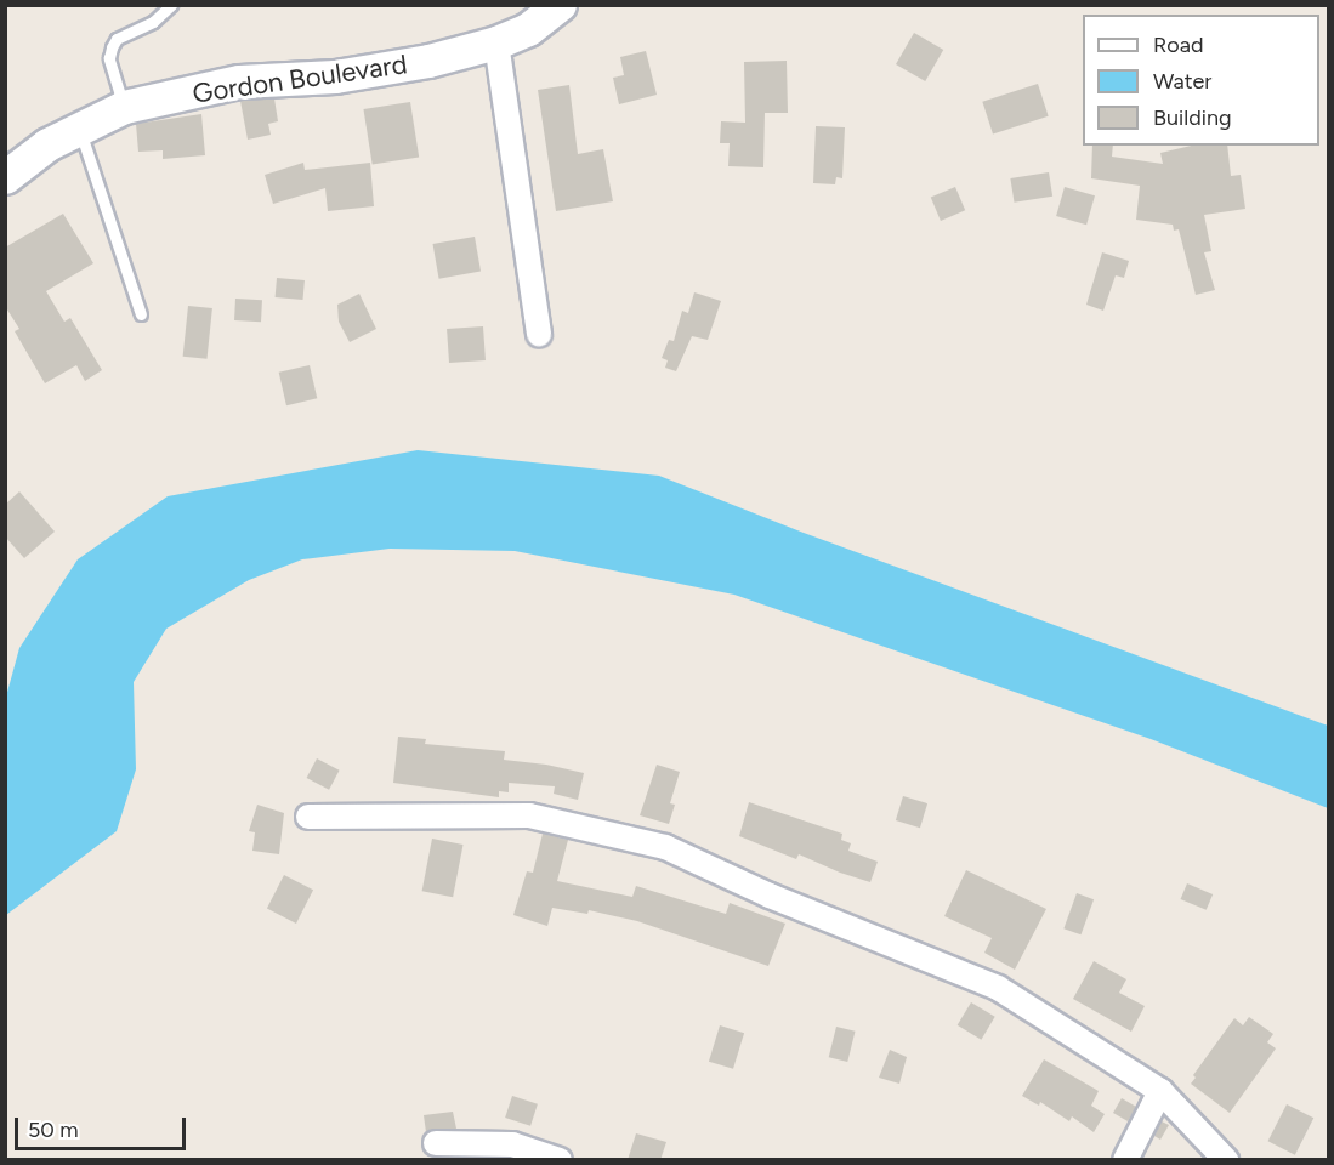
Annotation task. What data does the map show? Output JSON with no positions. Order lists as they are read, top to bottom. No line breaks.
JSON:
{"streets":{"street":["Gordon Boulevard"]},"legend":["Road","Water","Building"],"scale_bar":"50 m"}
